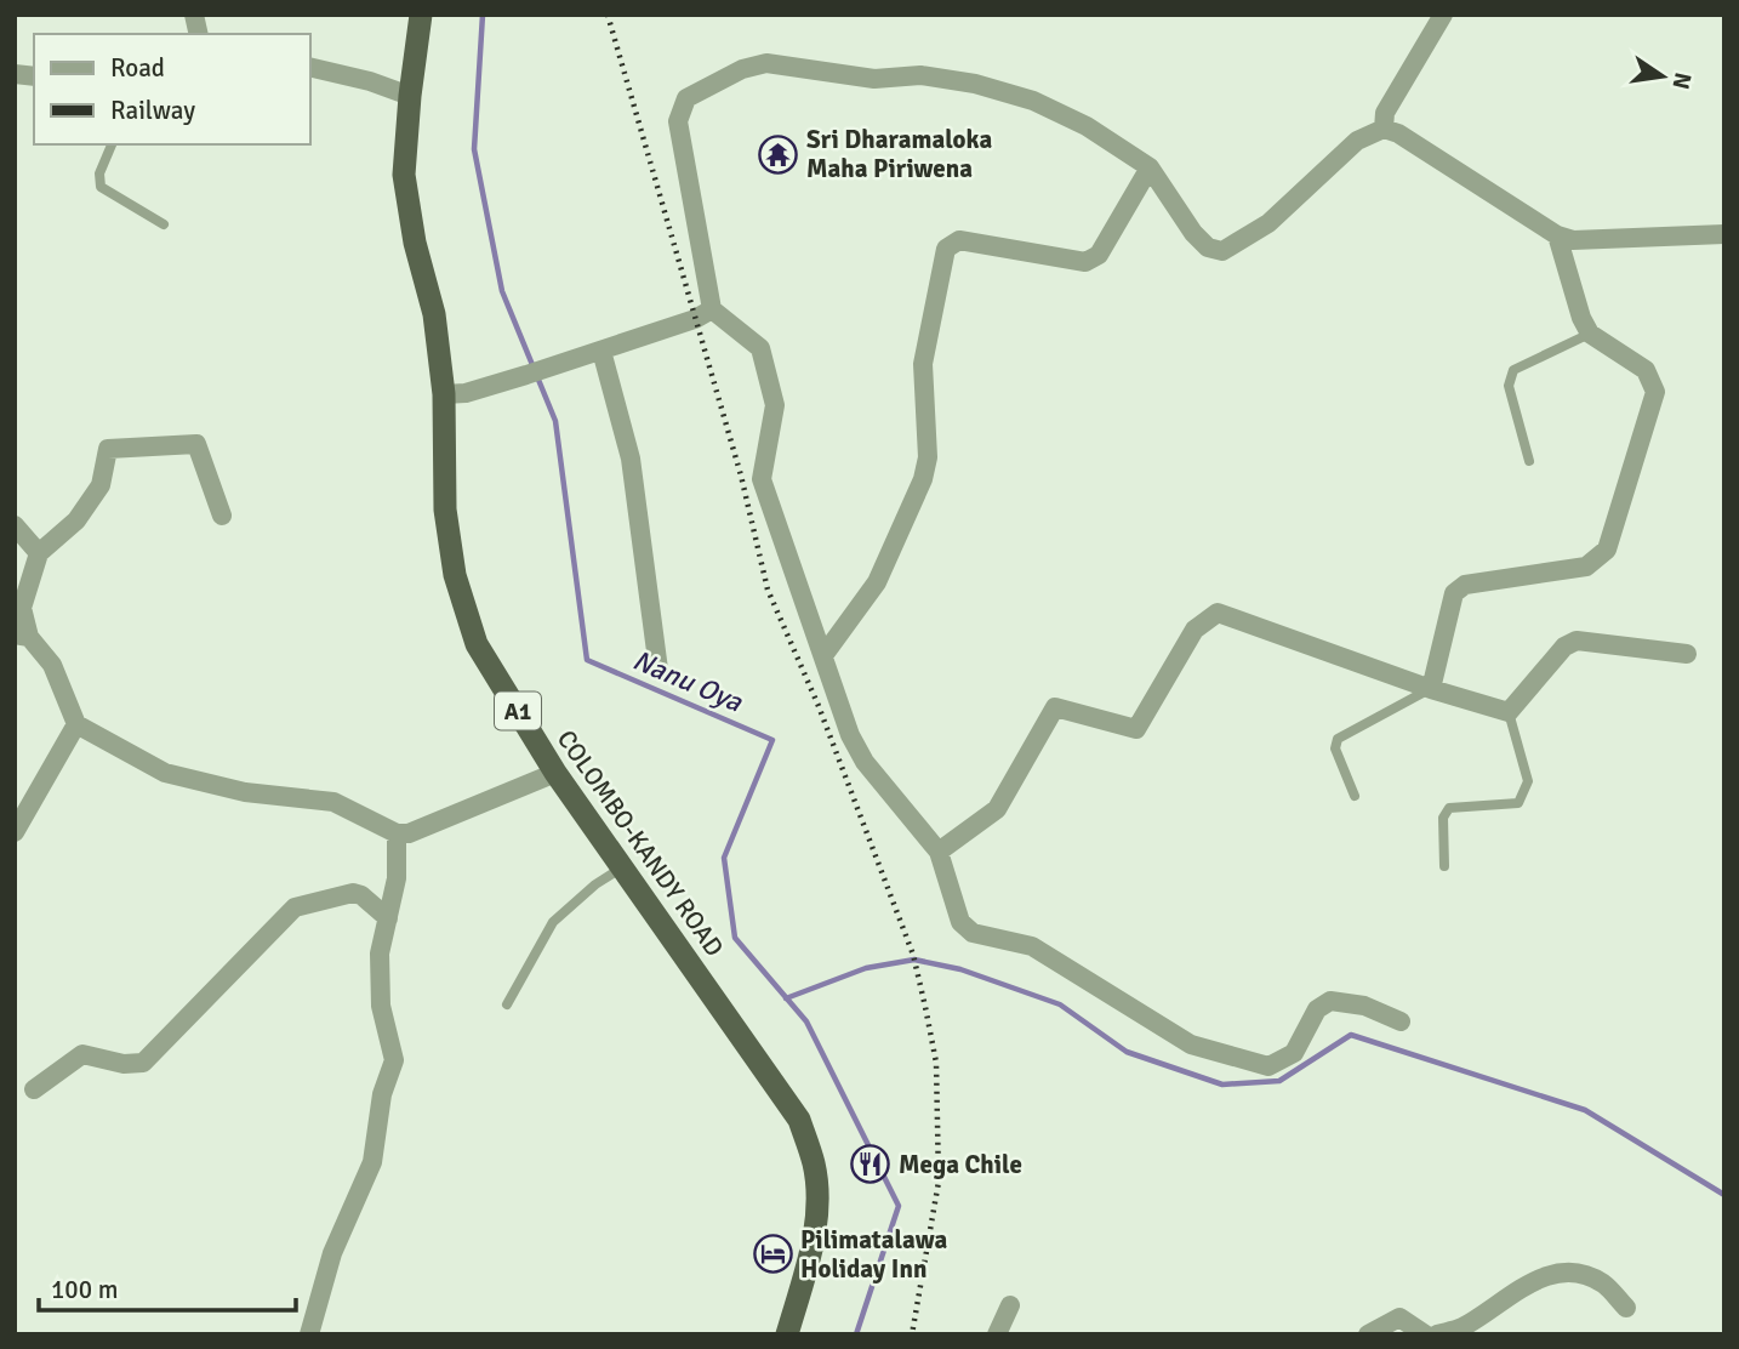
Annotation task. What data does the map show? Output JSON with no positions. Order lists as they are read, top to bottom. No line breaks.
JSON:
{"streets":{"highway":["A1","COLOMBO-KANDY ROAD"]},"water":["Nanu Oya"],"places":{"temple":["Sri Dharamaloka Maha Piriwena"],"restaurant":["Mega Chile"],"hotel":["Pilimatalawa Holiday Inn"]},"legend":["Road","Railway"],"scale_bar":"100 m","north":"right"}
